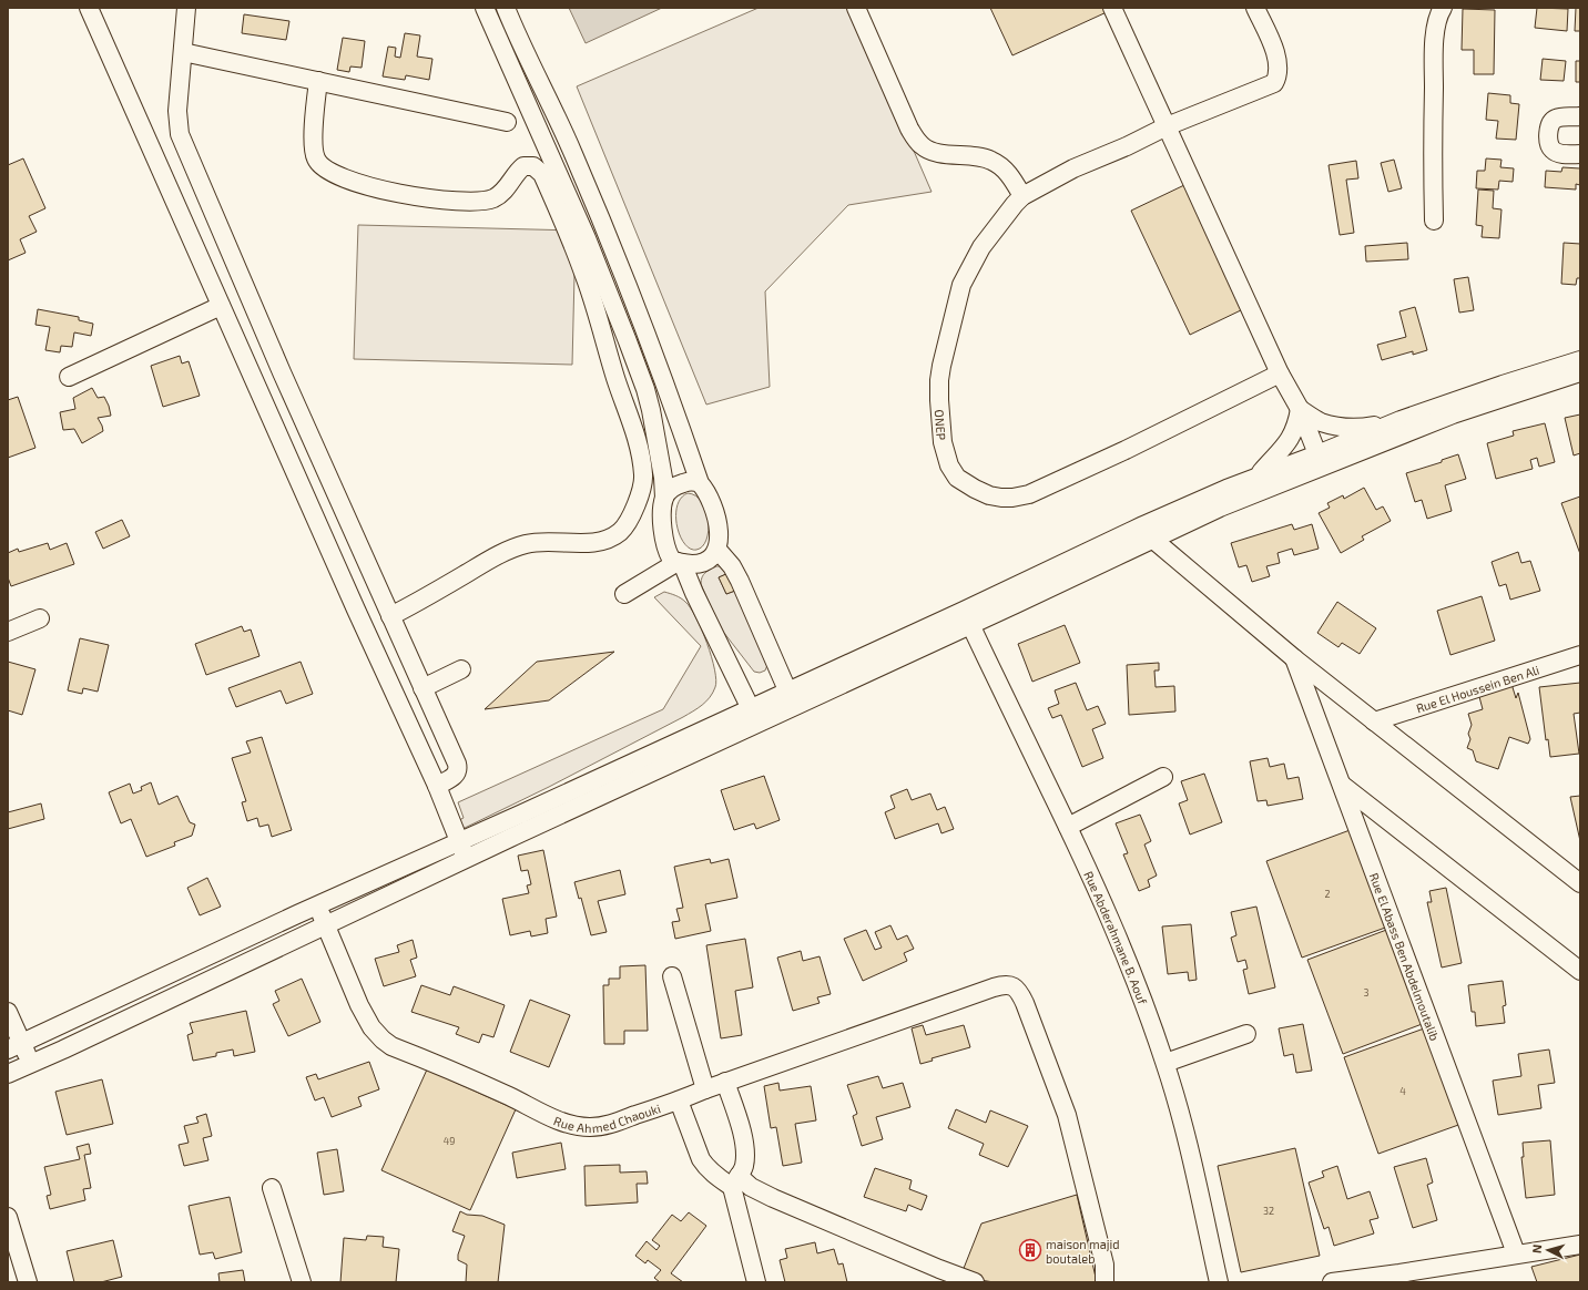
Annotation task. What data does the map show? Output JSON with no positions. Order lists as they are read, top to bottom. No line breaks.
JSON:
{"streets":{"street":["ONEP","Rue El Houssein Ben Ali","Rue Abderahmane B. Aouf","Rue El Abass Ben Abdelmoutalib","Rue Ahmed Chaouki"]},"places":{"building":["maison majid boutaleb"]},"house_numbers":["2","3","4","49","32"],"north":"left"}
